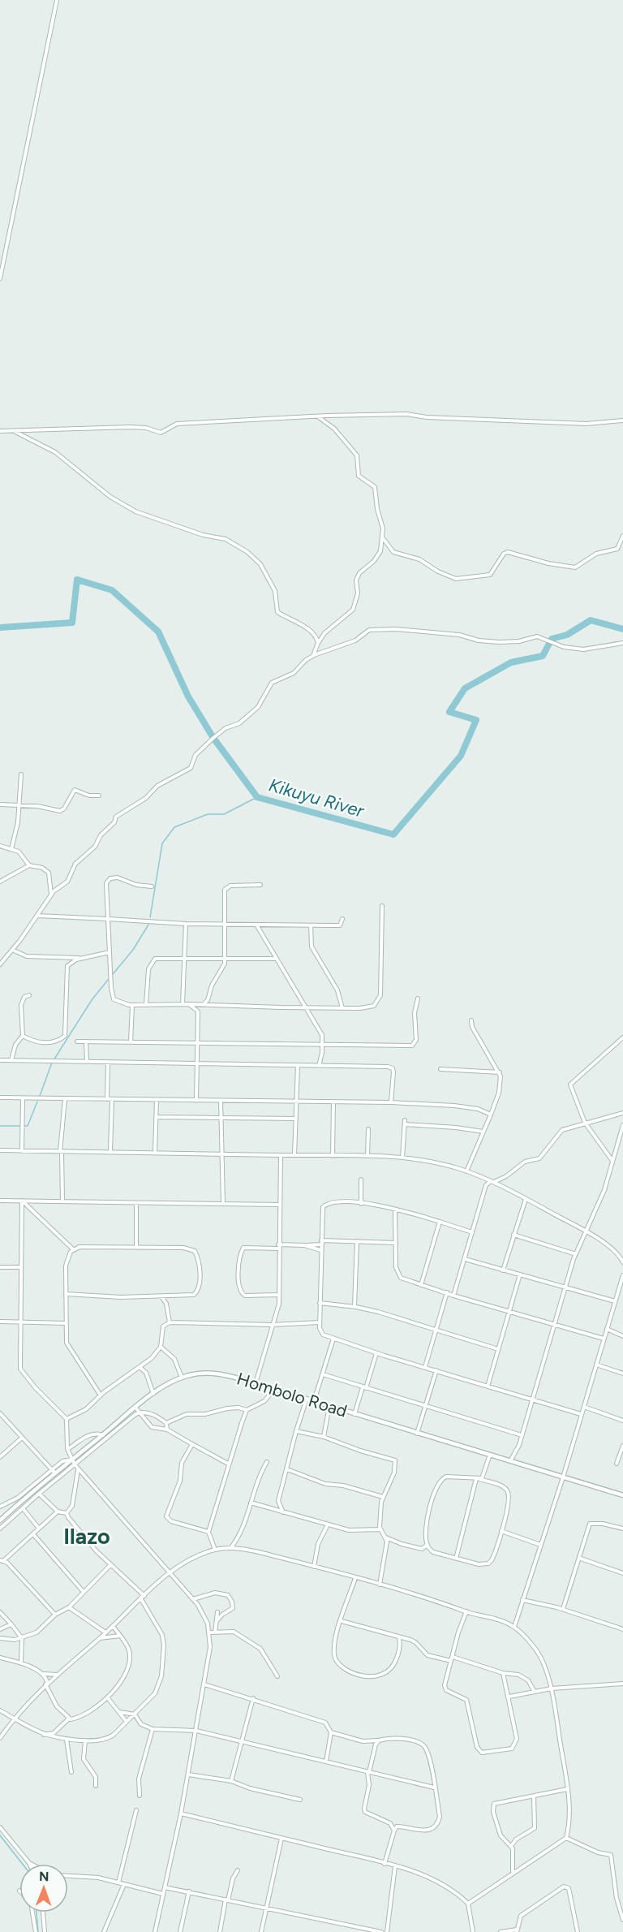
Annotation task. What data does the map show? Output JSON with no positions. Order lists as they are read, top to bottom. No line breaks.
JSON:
{"streets":{"street":["Hombolo Road"]},"districts":["Ilazo"],"water":["Kikuyu River"],"north":"top"}
